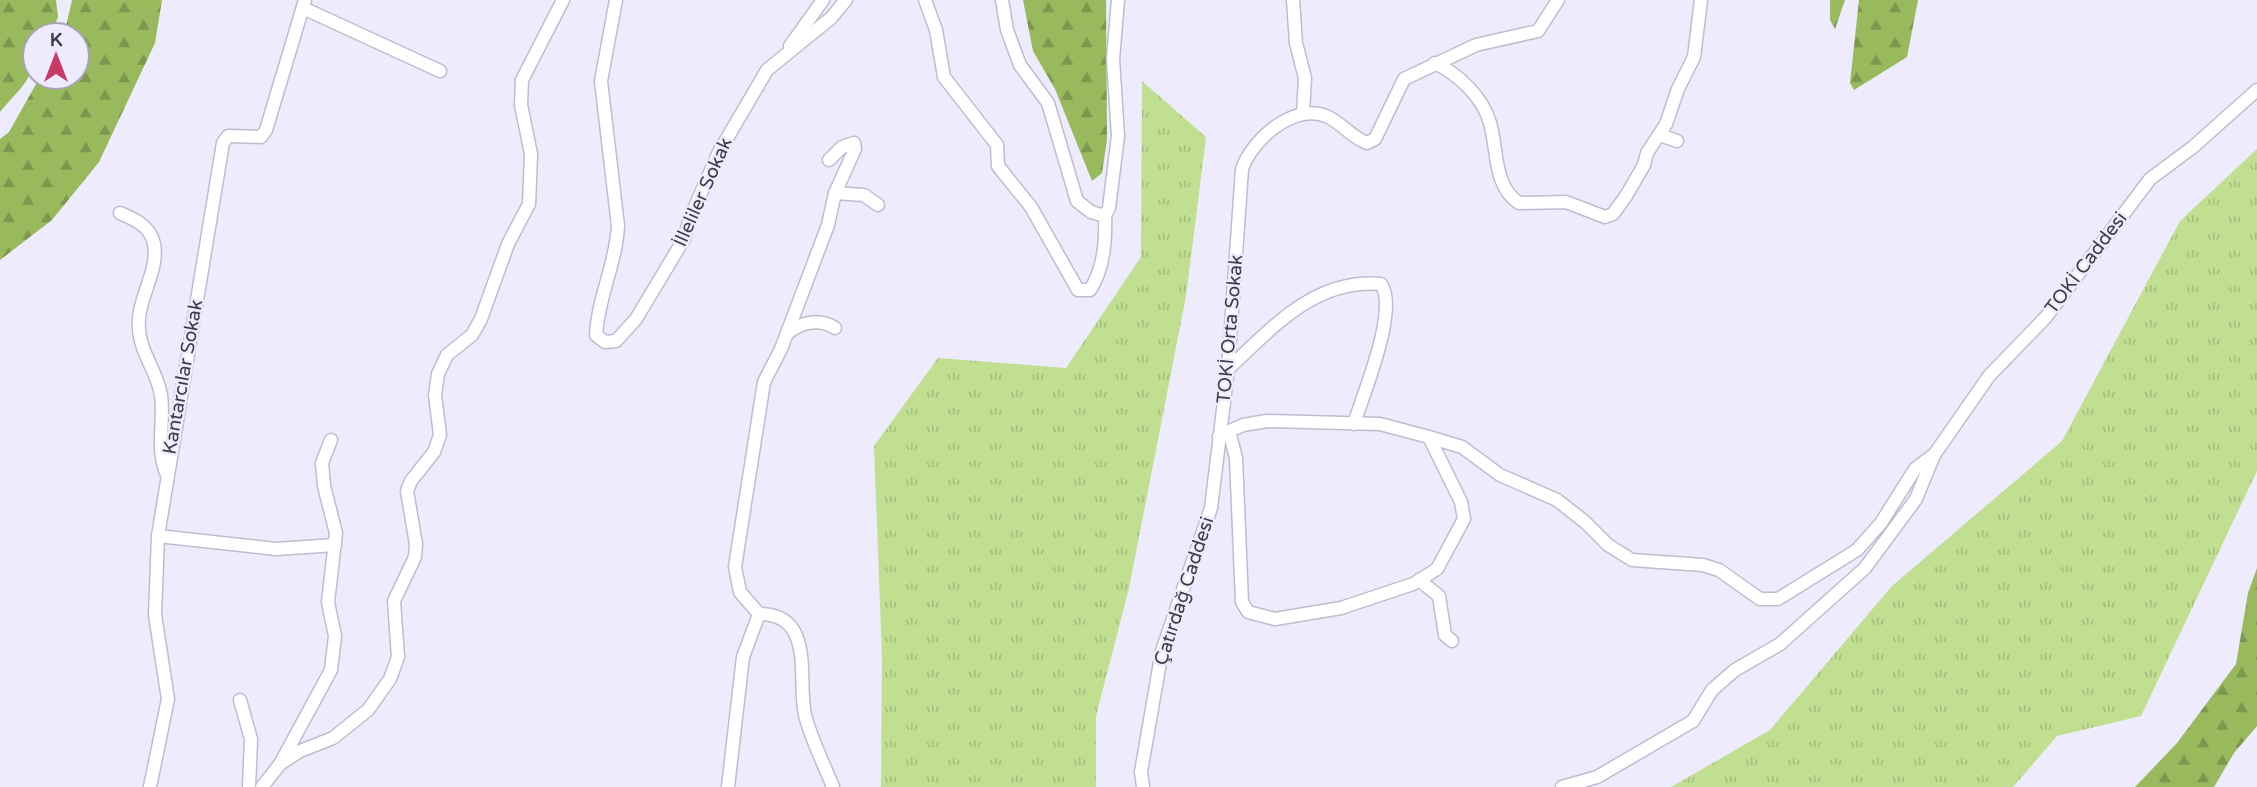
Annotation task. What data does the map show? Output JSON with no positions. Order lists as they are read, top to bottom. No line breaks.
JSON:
{"streets":{"street":["İlleliler Sokak","TOKİ Caddesi","TOKİ Orta Sokak","Kantarcılar Sokak","Çatırdağ Caddesi"]},"crossings":[["TOKİ Caddesi","TOKİ Orta Sokak"],["TOKİ Orta Sokak","Çatırdağ Caddesi"]],"north":"top"}
